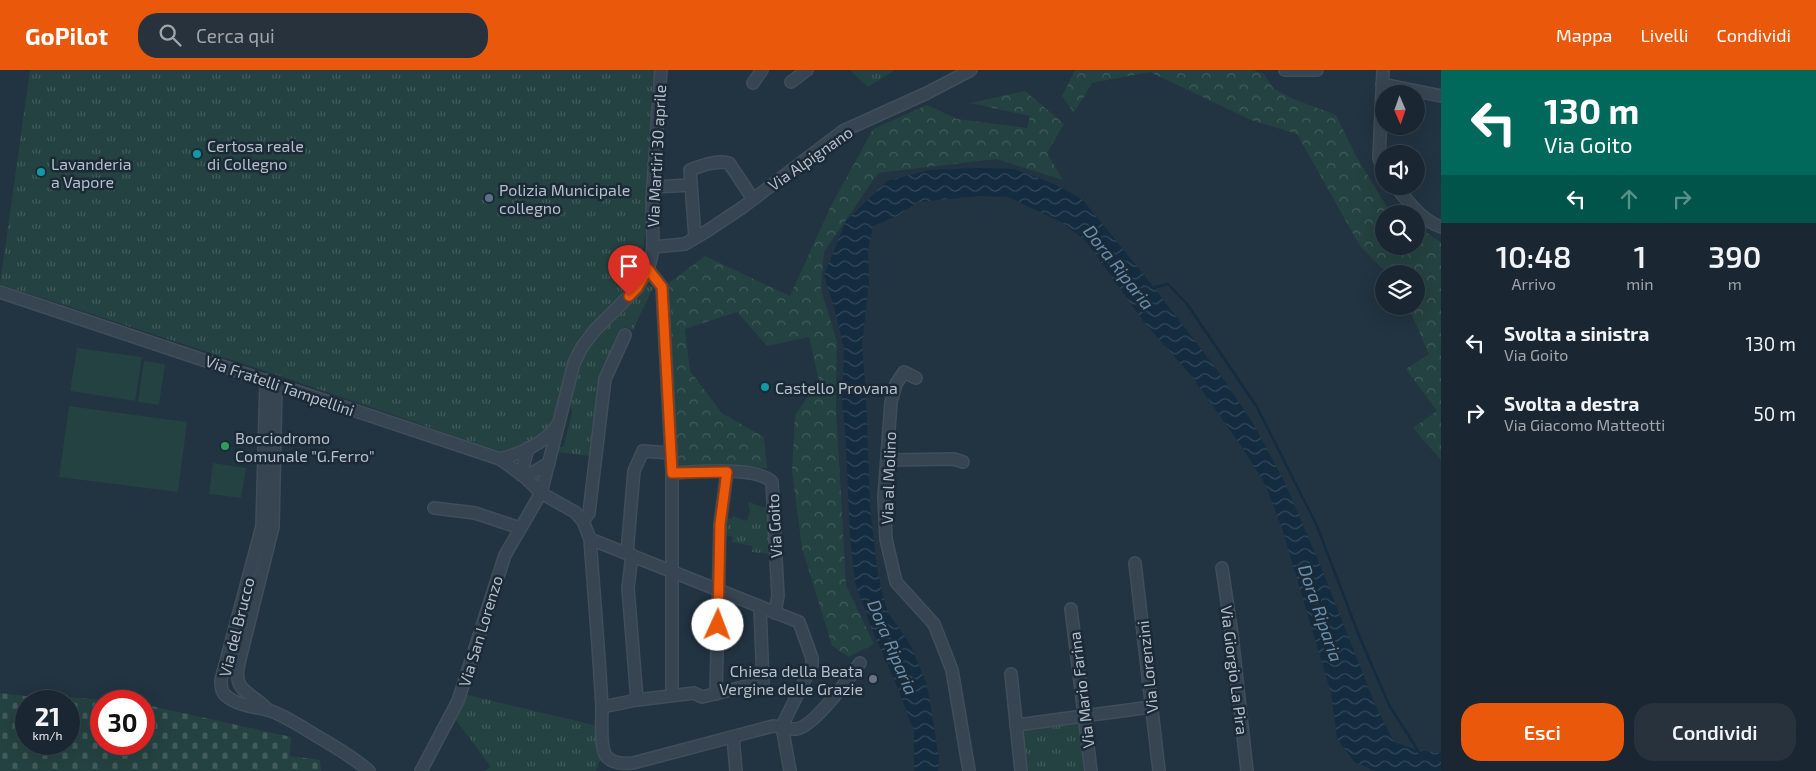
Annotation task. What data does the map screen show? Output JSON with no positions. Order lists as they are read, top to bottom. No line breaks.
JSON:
{"streets":{"street":["Via Martiri 30 aprile","Via Alpignano","Via Fratelli Tampellini","Via al Molino","Via Goito","Via del Brucco","Via San Lorenzo","Via Lorenzini","Via Giorgio La Pira","Via Mario Farina"]},"crossings":[["Via Martiri 30 aprile","Via Alpignano"],["Via Martiri 30 aprile","Via Fratelli Tampellini"],["Via Martiri 30 aprile","Via San Lorenzo"],["Via Fratelli Tampellini","Via del Brucco"],["Via Fratelli Tampellini","Via San Lorenzo"]],"water":["Dora Riparia"],"places":["Certosa reale di Collegno","Lavanderia a Vapore","Polizia Municipale collegno","Castello Provana","Bocciodromo Comunale \"G.Ferro\"","Chiesa della Beata Vergine delle Grazie"],"north":"bottom","page":{"header":"GoPilot","search":"Cerca qui","nav":["Mappa","Livelli","Condividi"],"turn":["130 m","Via Goito"],"eta":["10:48","Arrivo","1","min","390","m"],"list":[{"name":"Svolta a sinistra","note":"Via Goito","value":"130 m"},{"name":"Svolta a destra","note":"Via Giacomo Matteotti","value":"50 m"}],"speed":"21 km/h","limit":"30","buttons":["Esci","Condividi"]}}
